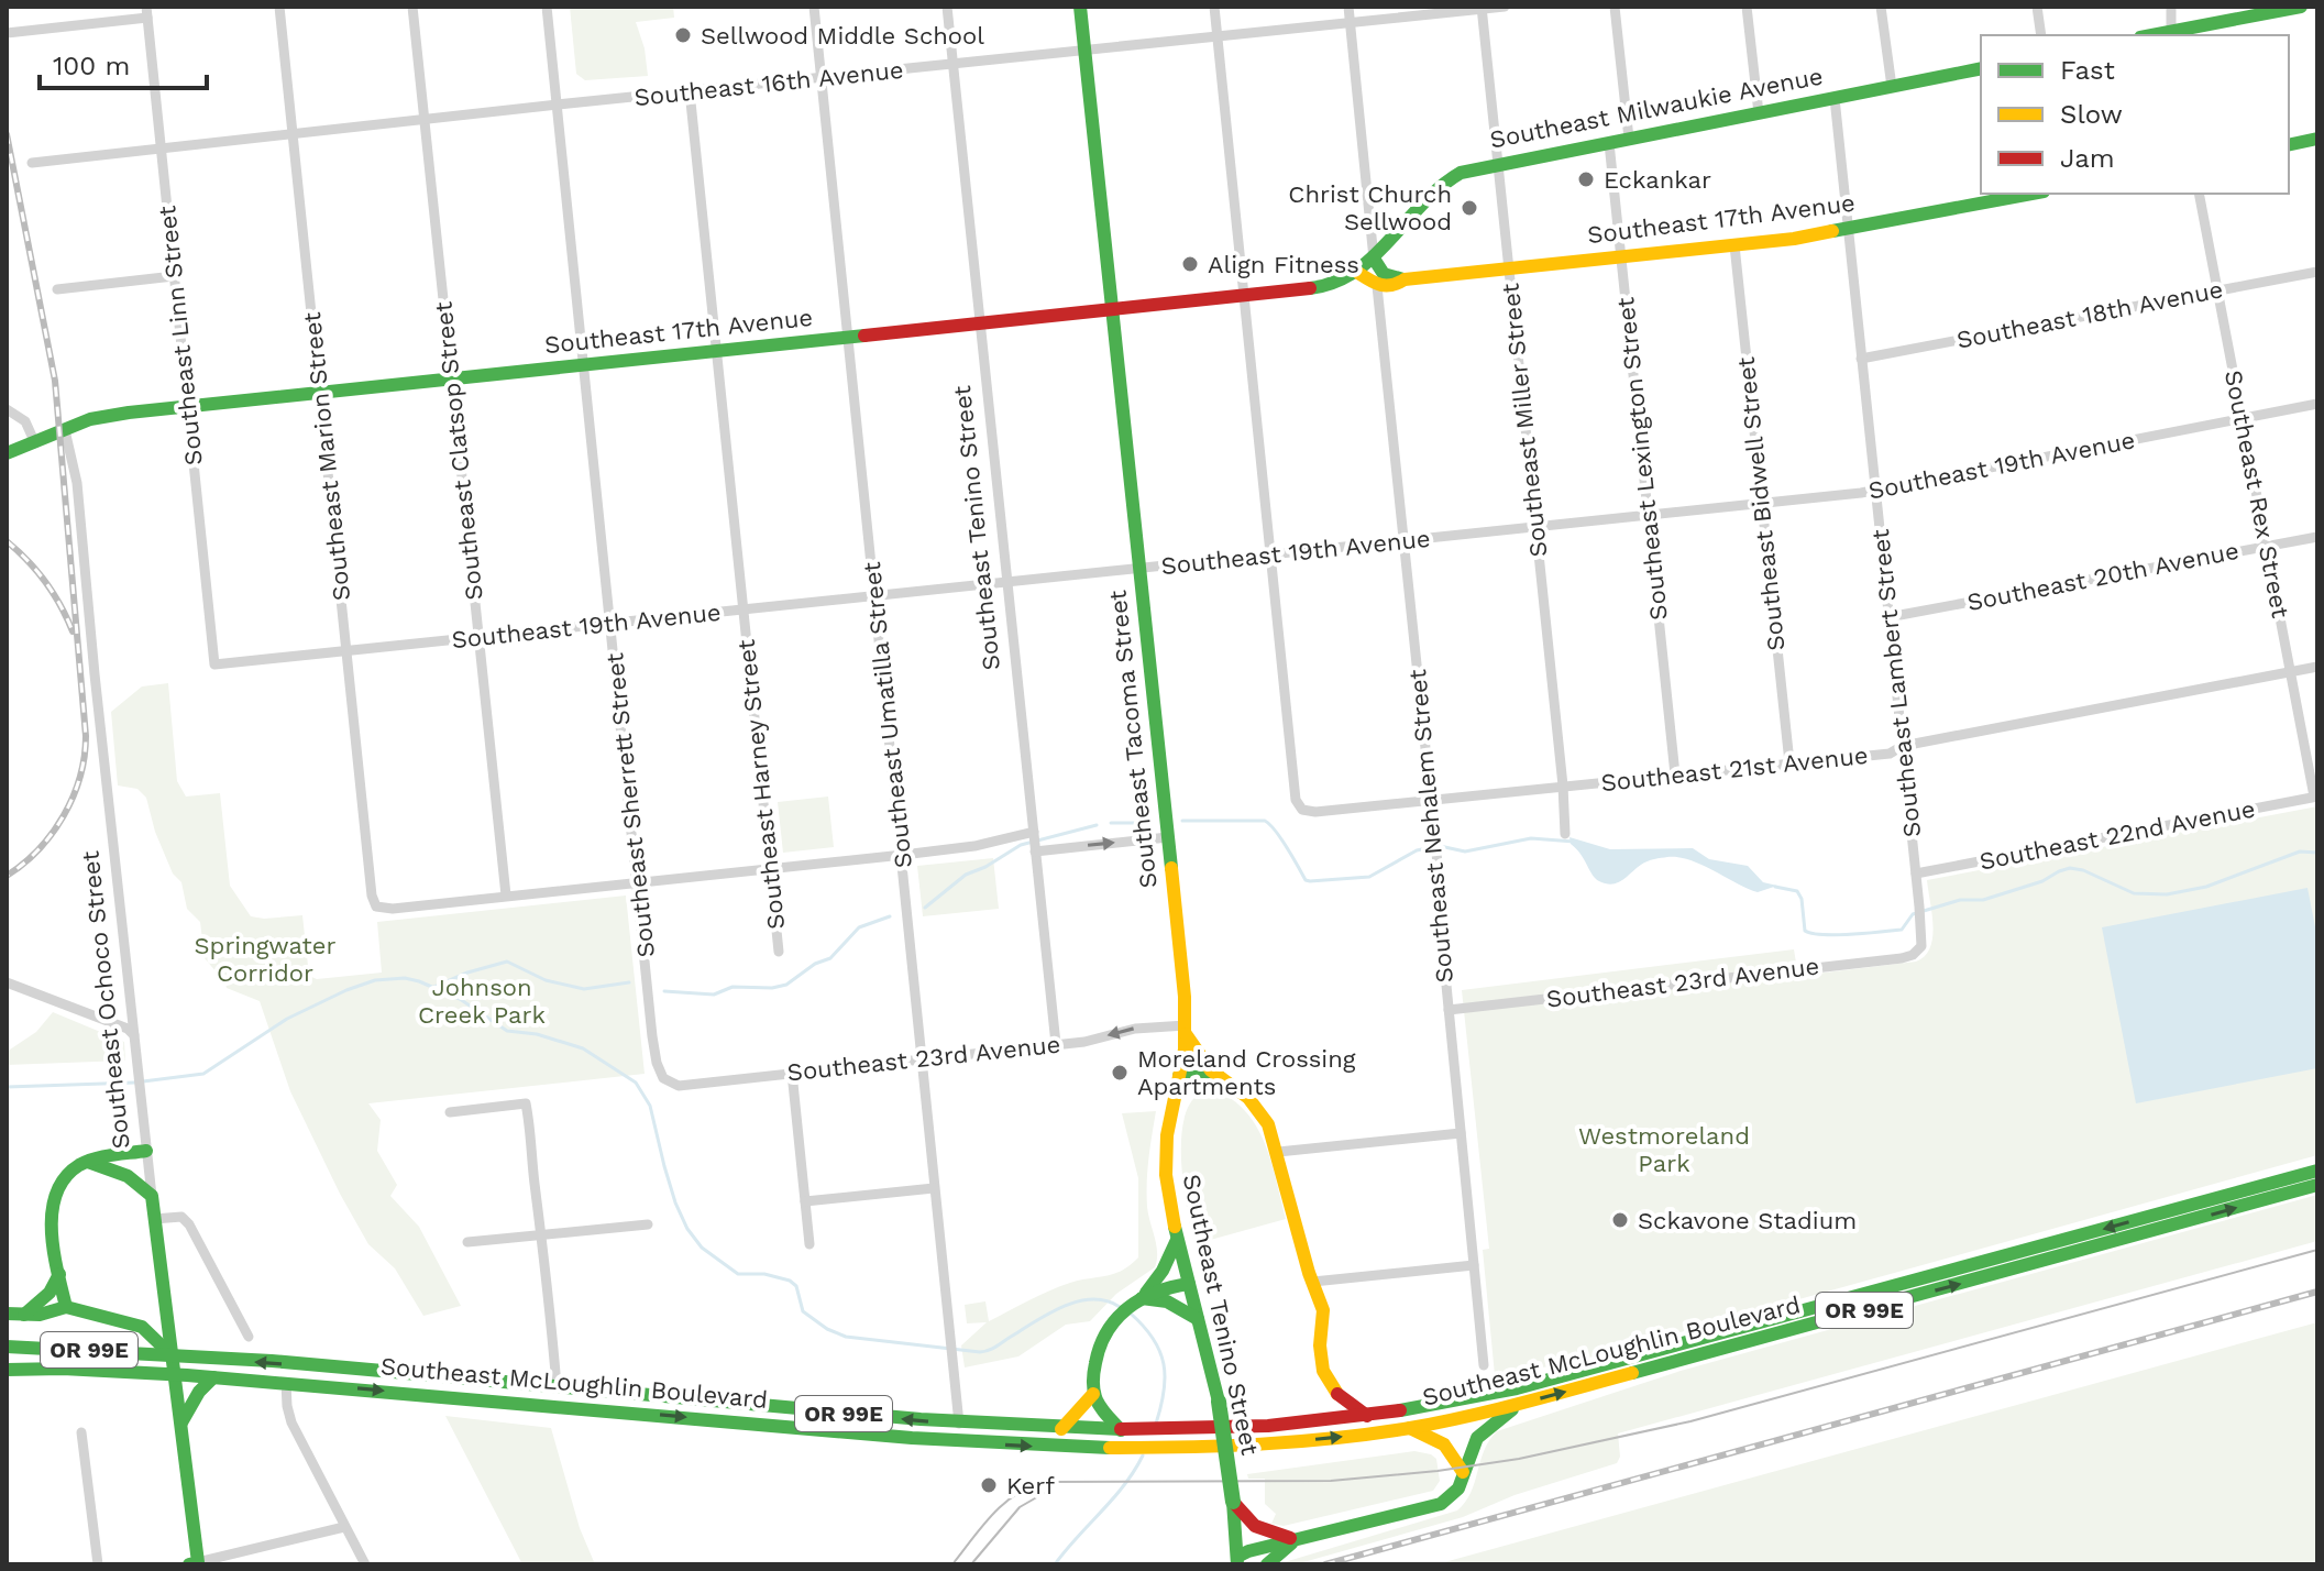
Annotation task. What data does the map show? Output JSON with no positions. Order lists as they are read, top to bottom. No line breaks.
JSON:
{"streets":{"main road":["Southeast Milwaukie Avenue","Southeast 17th Avenue","Southeast Tenino Street","Southeast Tacoma Street","Southeast Ochoco Street","OR 99E","Southeast McLoughlin Boulevard"],"street":["Southeast 16th Avenue","Southeast 18th Avenue","Southeast Linn Street","Southeast Miller Street","Southeast Clatsop Street","Southeast Marion Street","Southeast Lexington Street","Southeast 19th Avenue","Southeast Rex Street","Southeast Bidwell Street","Southeast 20th Avenue","Southeast Lambert Street","Southeast Umatilla Street","Southeast 21st Avenue","Southeast Harney Street","Southeast Sherrett Street","Southeast Nehalem Street","Southeast 22nd Avenue","Southeast 23rd Avenue"]},"crossings":[["Southeast 16th Avenue","Southeast Linn Street"],["Southeast 16th Avenue","Southeast Miller Street"],["Southeast 16th Avenue","Southeast Clatsop Street"],["Southeast 16th Avenue","Southeast Marion Street"],["Southeast 16th Avenue","Southeast Tenino Street"],["Southeast 16th Avenue","Southeast Umatilla Street"],["Southeast 16th Avenue","Southeast Tacoma Street"],["Southeast 16th Avenue","Southeast Harney Street"],["Southeast 16th Avenue","Southeast Sherrett Street"],["Southeast Milwaukie Avenue","Southeast 17th Avenue"],["Southeast Milwaukie Avenue","Southeast Miller Street"],["Southeast Milwaukie Avenue","Southeast Lexington Street"],["Southeast Milwaukie Avenue","Southeast Lambert Street"],["Southeast 17th Avenue","Southeast Linn Street"],["Southeast 17th Avenue","Southeast Miller Street"],["Southeast 17th Avenue","Southeast Clatsop Street"],["Southeast 17th Avenue","Southeast Marion Street"],["Southeast 17th Avenue","Southeast Lexington Street"],["Southeast 17th Avenue","Southeast Bidwell Street"],["Southeast 17th Avenue","Southeast Tenino Street"],["Southeast 17th Avenue","Southeast Lambert Street"],["Southeast 17th Avenue","Southeast Umatilla Street"],["Southeast 17th Avenue","Southeast Tacoma Street"],["Southeast 17th Avenue","Southeast Harney Street"],["Southeast 17th Avenue","Southeast Sherrett Street"],["Southeast 17th Avenue","Southeast Nehalem Street"],["Southeast 17th Avenue","Southeast Ochoco Street"],["Southeast 18th Avenue","Southeast Rex Street"],["Southeast 18th Avenue","Southeast Lambert Street"],["Southeast Linn Street","Southeast 19th Avenue"],["Southeast Miller Street","Southeast 19th Avenue"],["Southeast Miller Street","Southeast 21st Avenue"],["Southeast Clatsop Street","Southeast Marion Street"],["Southeast Clatsop Street","Southeast 19th Avenue"],["Southeast Marion Street","Southeast 19th Avenue"],["Southeast Lexington Street","Southeast 19th Avenue"],["Southeast Lexington Street","Southeast 21st Avenue"],["Southeast 19th Avenue","Southeast Rex Street"],["Southeast 19th Avenue","Southeast Bidwell Street"],["Southeast 19th Avenue","Southeast Tenino Street"],["Southeast 19th Avenue","Southeast Lambert Street"],["Southeast 19th Avenue","Southeast Umatilla Street"],["Southeast 19th Avenue","Southeast Tacoma Street"],["Southeast 19th Avenue","Southeast 21st Avenue"],["Southeast 19th Avenue","Southeast Harney Street"],["Southeast 19th Avenue","Southeast Sherrett Street"],["Southeast 19th Avenue","Southeast Nehalem Street"],["Southeast Rex Street","Southeast 20th Avenue"],["Southeast Rex Street","Southeast 21st Avenue"],["Southeast Rex Street","Southeast 22nd Avenue"],["Southeast Bidwell Street","Southeast 21st Avenue"],["Southeast Tenino Street","Southeast Tacoma Street"],["Southeast Tenino Street","Southeast 23rd Avenue"],["Southeast 20th Avenue","Southeast Lambert Street"],["Southeast Lambert Street","Southeast 21st Avenue"],["Southeast Lambert Street","Southeast 22nd Avenue"],["Southeast Lambert Street","Southeast 23rd Avenue"],["Southeast Umatilla Street","Southeast 23rd Avenue"],["Southeast Umatilla Street","Southeast McLoughlin Boulevard"],["Southeast Tacoma Street","Southeast 23rd Avenue"],["Southeast 21st Avenue","Southeast Nehalem Street"],["Southeast Sherrett Street","Southeast 23rd Avenue"],["Southeast Nehalem Street","Southeast 23rd Avenue"],["Southeast Ochoco Street","Southeast McLoughlin Boulevard"]],"parks":["Springwater Corridor","Johnson Creek Park","Westmoreland Park"],"places":["Sellwood Middle School","Eckankar","Christ Church Sellwood","Align Fitness","Moreland Crossing Apartments","Sckavone Stadium","Kerf"],"legend":["Fast","Slow","Jam"],"scale_bar":"100 m"}
